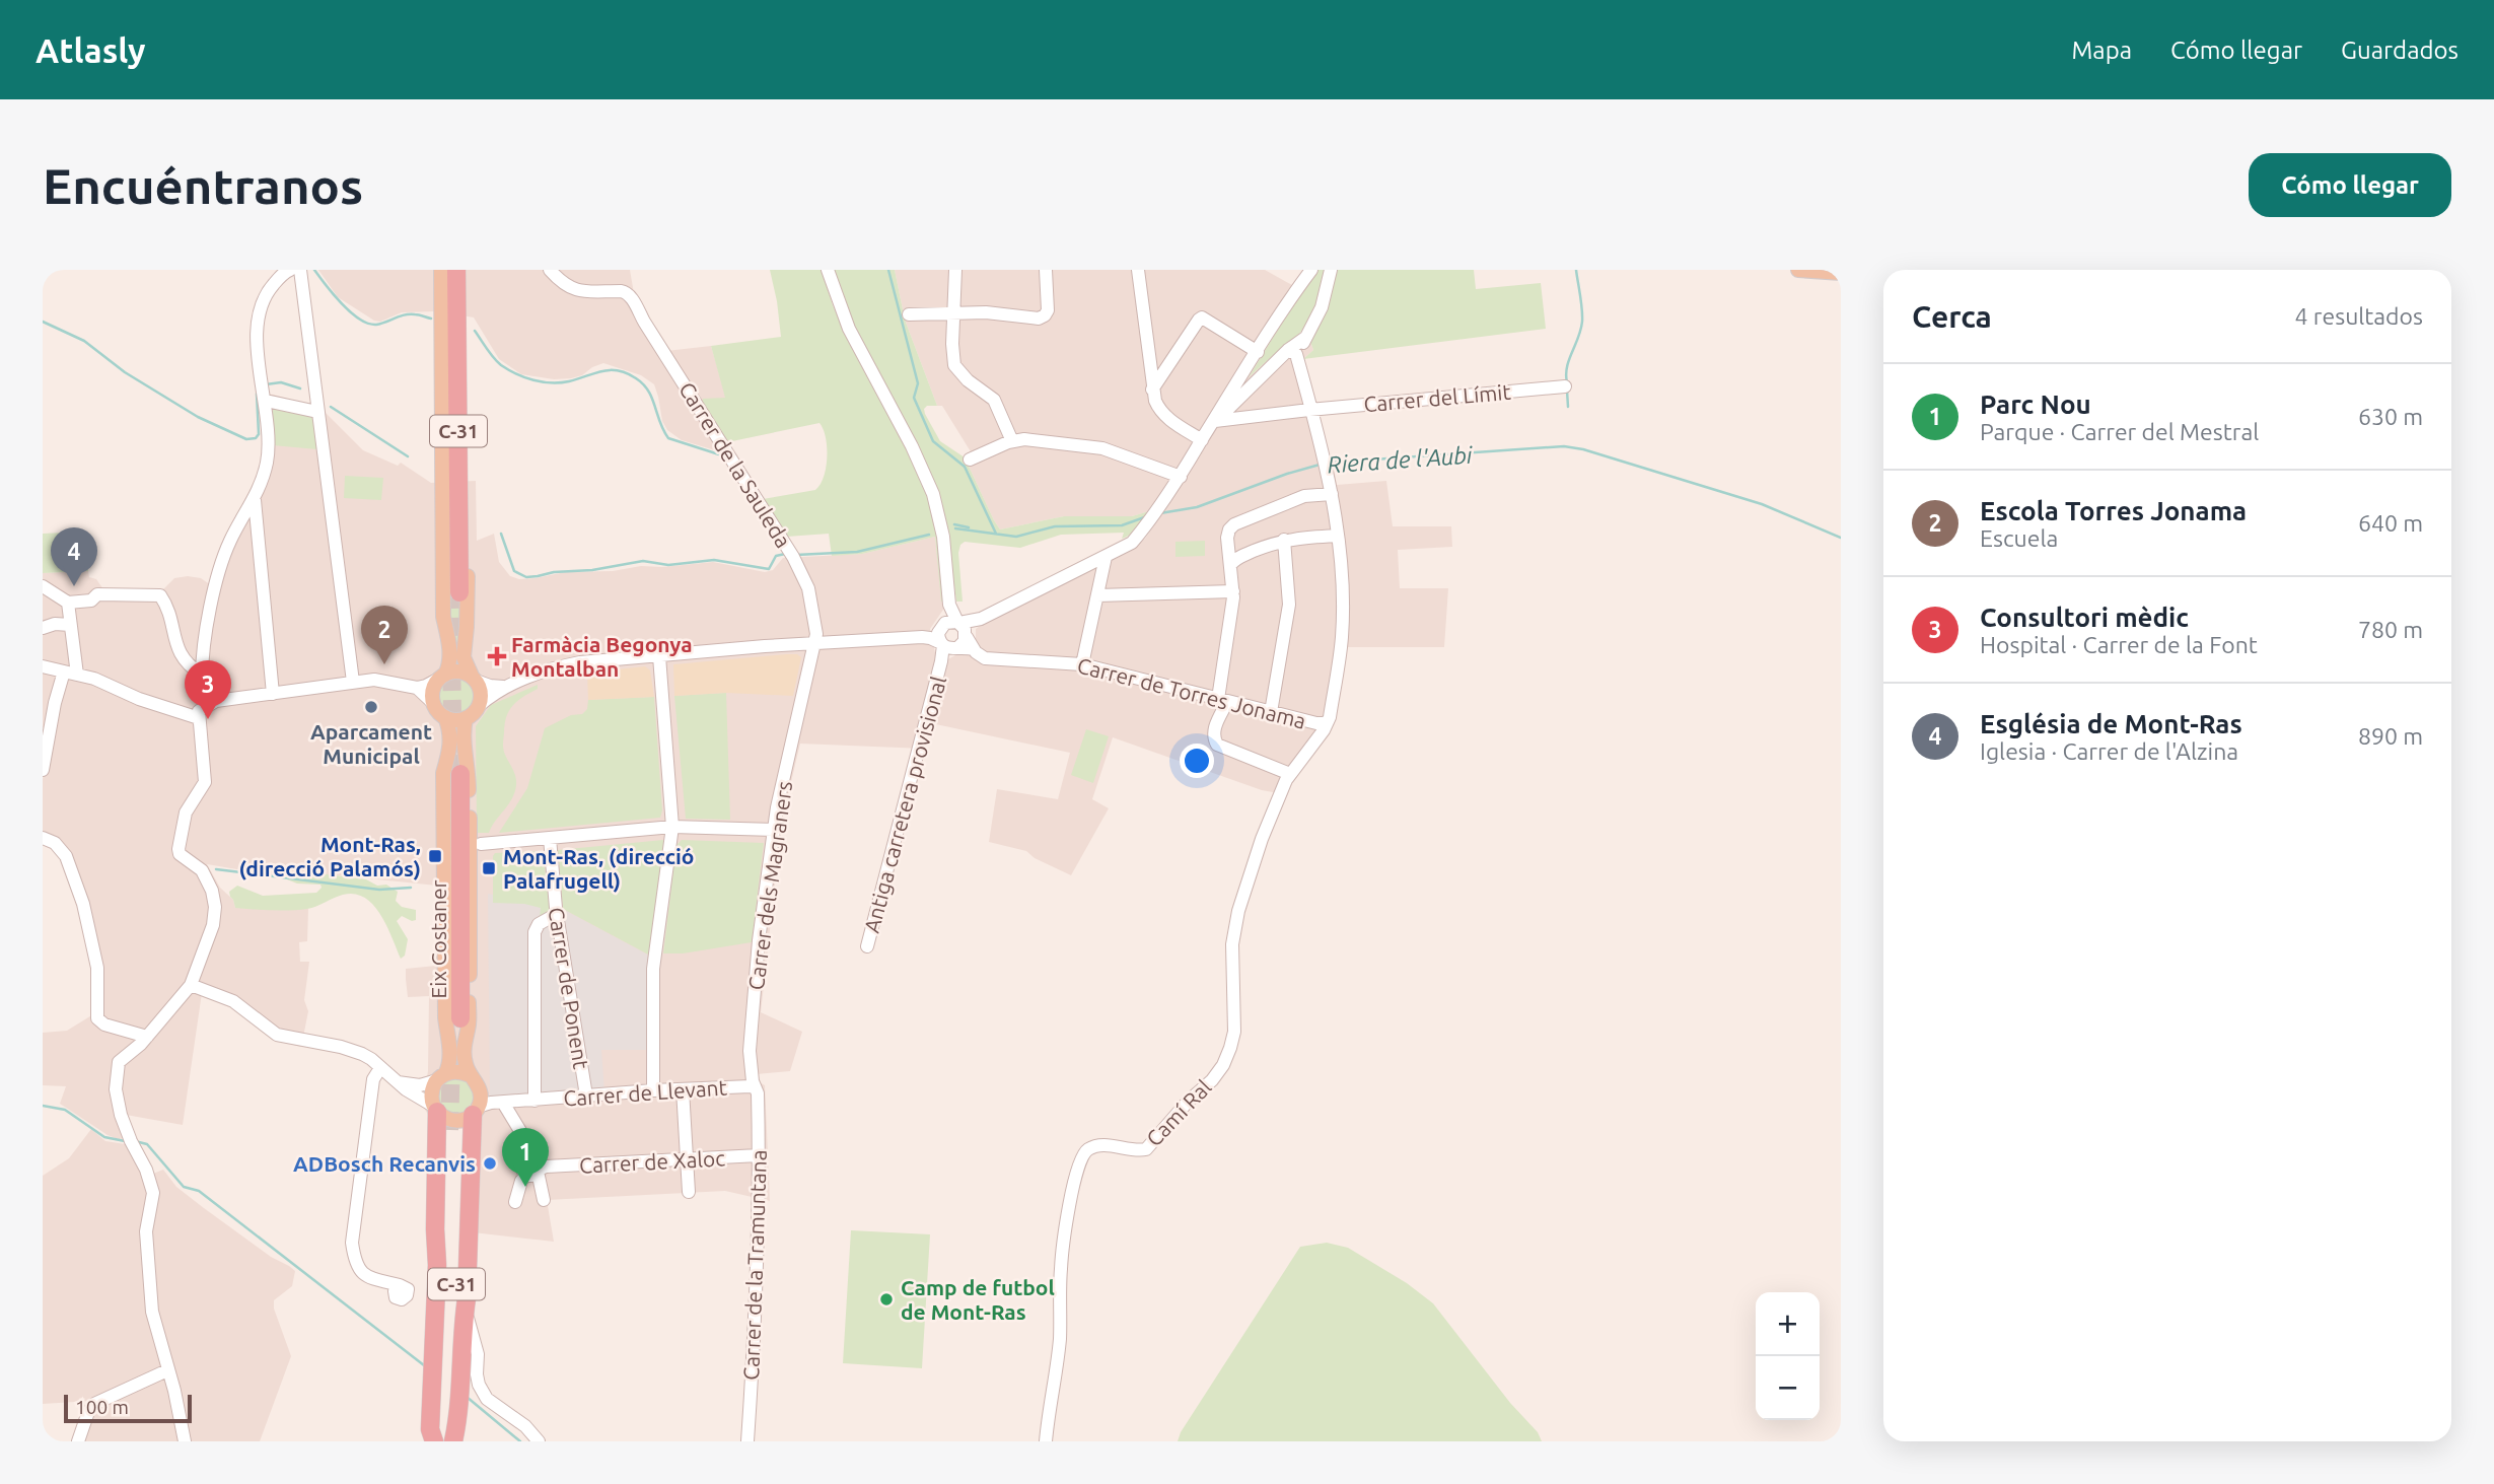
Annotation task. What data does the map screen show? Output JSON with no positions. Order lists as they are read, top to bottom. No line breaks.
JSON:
{"streets":{"highway":["C-31","Eix Costaner"],"street":["Carrer del Límit","Carrer de la Sauleda","Carrer de Torres Jonama","Antiga carretera provisional","Carrer dels Magraners","Carrer de Ponent","Carrer de Llevant","Camí Ral","Carrer de Xaloc","Carrer de la Tramuntana"]},"crossings":[["Carrer del Límit","Antiga carretera provisional"],["C-31","Carrer de Llevant"],["Carrer de la Sauleda","Carrer dels Magraners"],["Carrer de Torres Jonama","Antiga carretera provisional"],["Carrer dels Magraners","Carrer de Llevant"],["Carrer dels Magraners","Carrer de la Tramuntana"],["Carrer de Ponent","Carrer de Llevant"],["Carrer de Llevant","Carrer de la Tramuntana"],["Carrer de Xaloc","Carrer de la Tramuntana"]],"water":["Riera de l'Aubi"],"places":{"health":["Farmàcia Begonya Montalban"],"other":["Aparcament Municipal","ADBosch Recanvis","Camp de futbol de Mont-Ras"],"transit":["Mont-Ras, (direcció Palamós)","Mont-Ras, (direcció Palafrugell)"]},"scale_bar":"100 m","page":{"header":"Atlasly","nav":["Mapa","Cómo llegar","Guardados"],"buttons":"Cómo llegar","title":"Encuéntranos","heading":["Cerca","4 resultados"],"list":[{"mark":"1","name":"Parc Nou","note":"Parque · Carrer del Mestral","value":"630 m"},{"mark":"2","name":"Escola Torres Jonama","note":"Escuela","value":"640 m"},{"mark":"3","name":"Consultori mèdic","note":"Hospital · Carrer de la Font","value":"780 m"},{"mark":"4","name":"Església de Mont-Ras","note":"Iglesia · Carrer de l'Alzina","value":"890 m"}],"pins":["4","2","3","1"],"map_buttons":["+","−"],"scale":"100 m"}}
